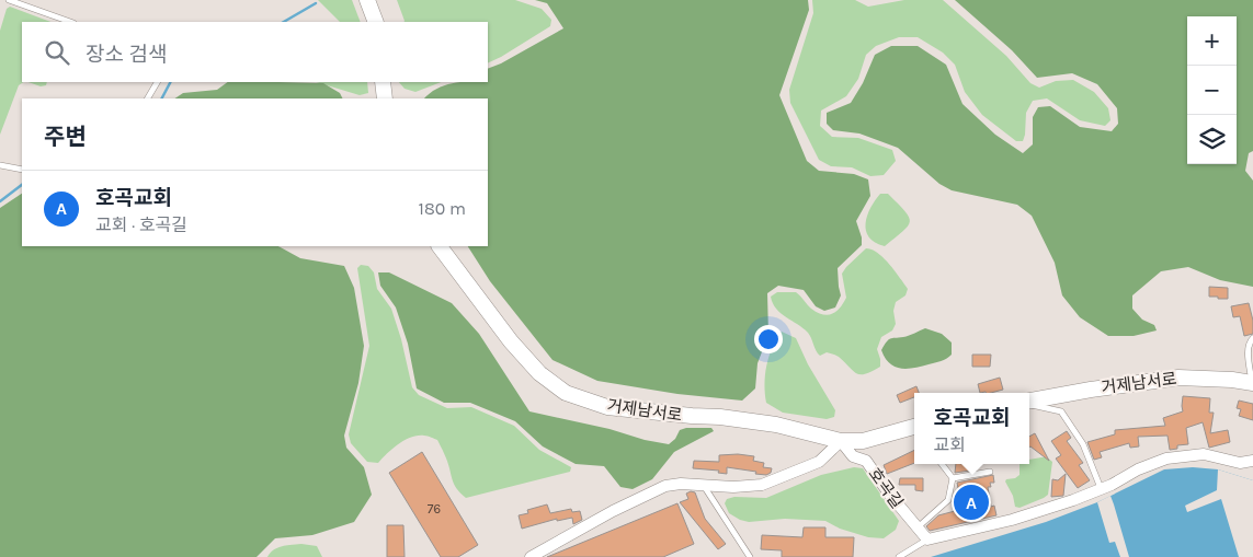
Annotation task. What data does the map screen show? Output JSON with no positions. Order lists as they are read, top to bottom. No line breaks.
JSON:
{"streets":{"main road":["거제남서로"],"street":["호곡길"]},"crossings":[["거제남서로","호곡길"]],"house_numbers":["76"],"page":{"map_buttons":["+","−"],"search":"장소 검색","heading":"주변","list":[{"mark":"A","name":"호곡교회","note":"교회 · 호곡길","value":"180 m"}],"popup":["호곡교회","교회"],"pins":"A"}}
